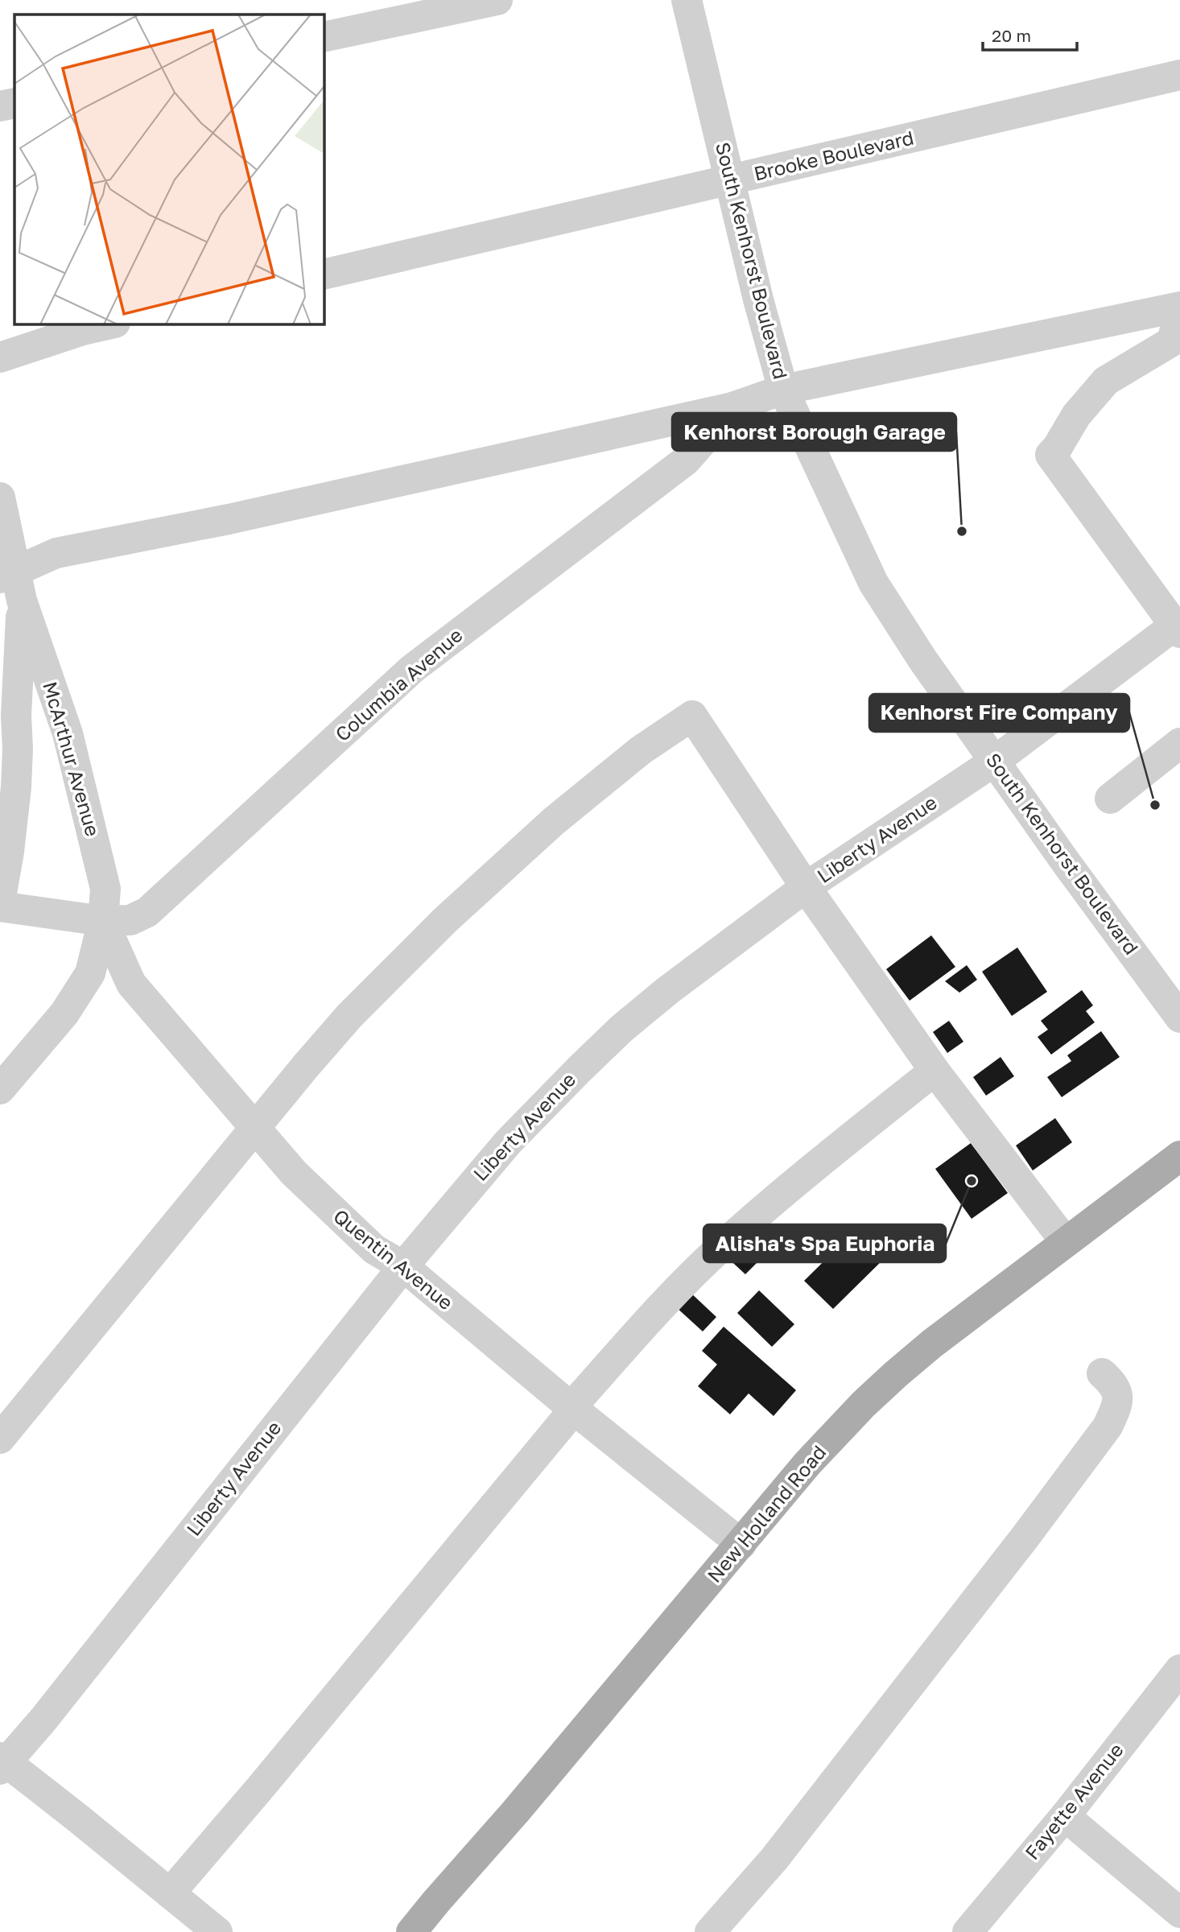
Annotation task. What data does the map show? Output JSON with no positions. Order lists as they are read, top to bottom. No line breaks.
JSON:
{"streets":{"main road":["New Holland Road"],"street":["Brooke Boulevard","South Kenhorst Boulevard","Columbia Avenue","McArthur Avenue","Liberty Avenue","Quentin Avenue","Fayette Avenue"]},"crossings":[["Brooke Boulevard","South Kenhorst Boulevard"],["South Kenhorst Boulevard","Columbia Avenue"],["South Kenhorst Boulevard","Liberty Avenue"],["Columbia Avenue","McArthur Avenue"],["Columbia Avenue","Quentin Avenue"],["McArthur Avenue","Quentin Avenue"],["Liberty Avenue","Quentin Avenue"],["Quentin Avenue","New Holland Road"]],"places":["Kenhorst Borough Garage","Kenhorst Fire Company","Alisha's Spa Euphoria"],"scale_bar":"20 m"}
